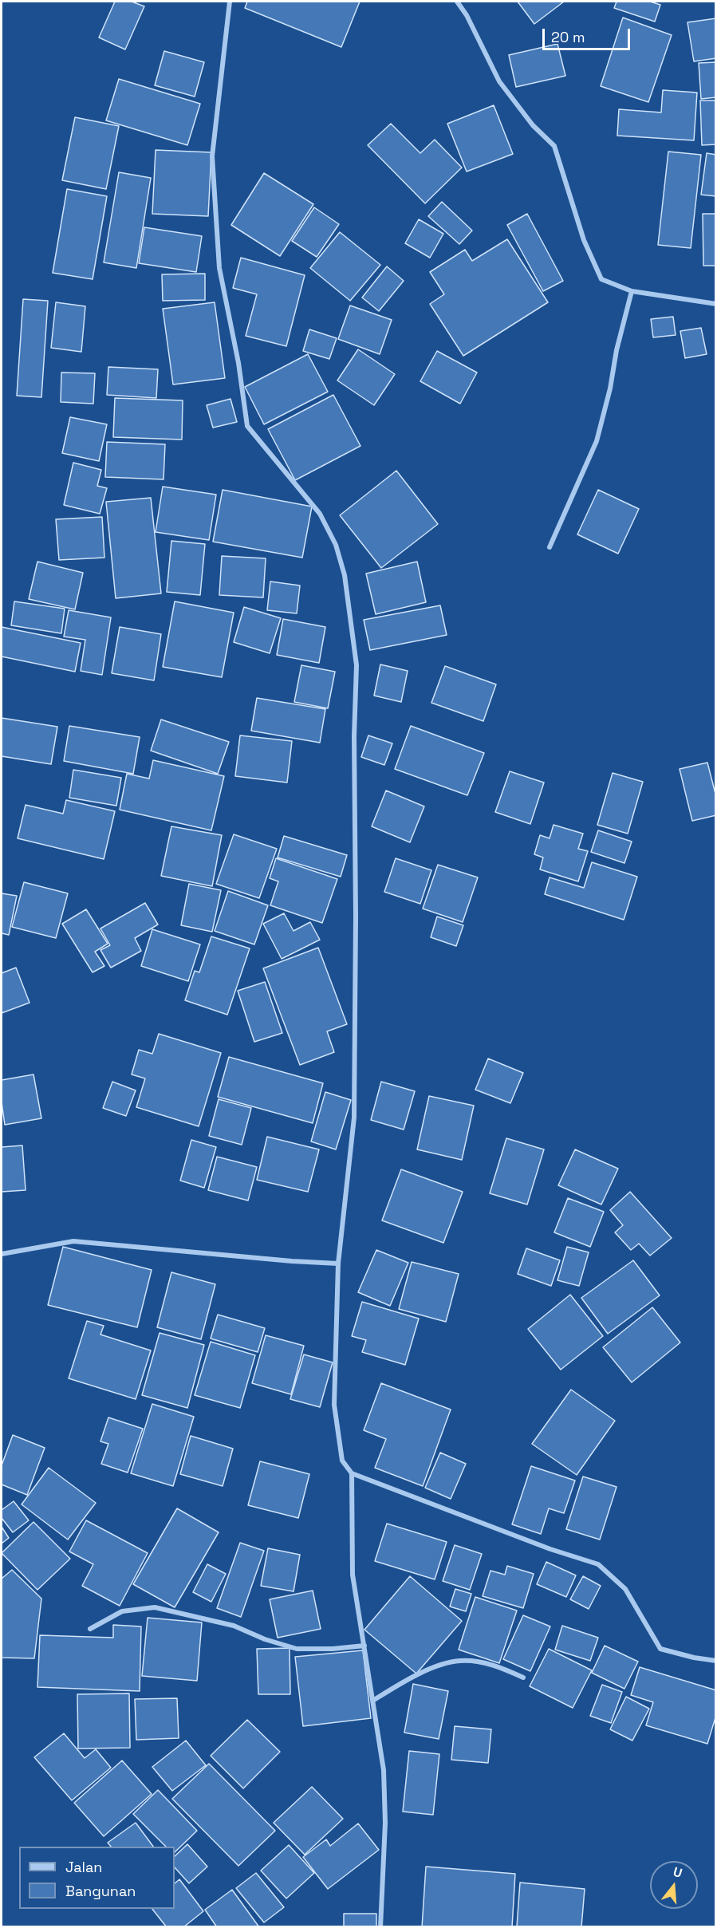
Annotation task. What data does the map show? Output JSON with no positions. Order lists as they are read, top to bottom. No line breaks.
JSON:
{"legend":["Jalan","Bangunan"],"scale_bar":"20 m","north":"top"}
